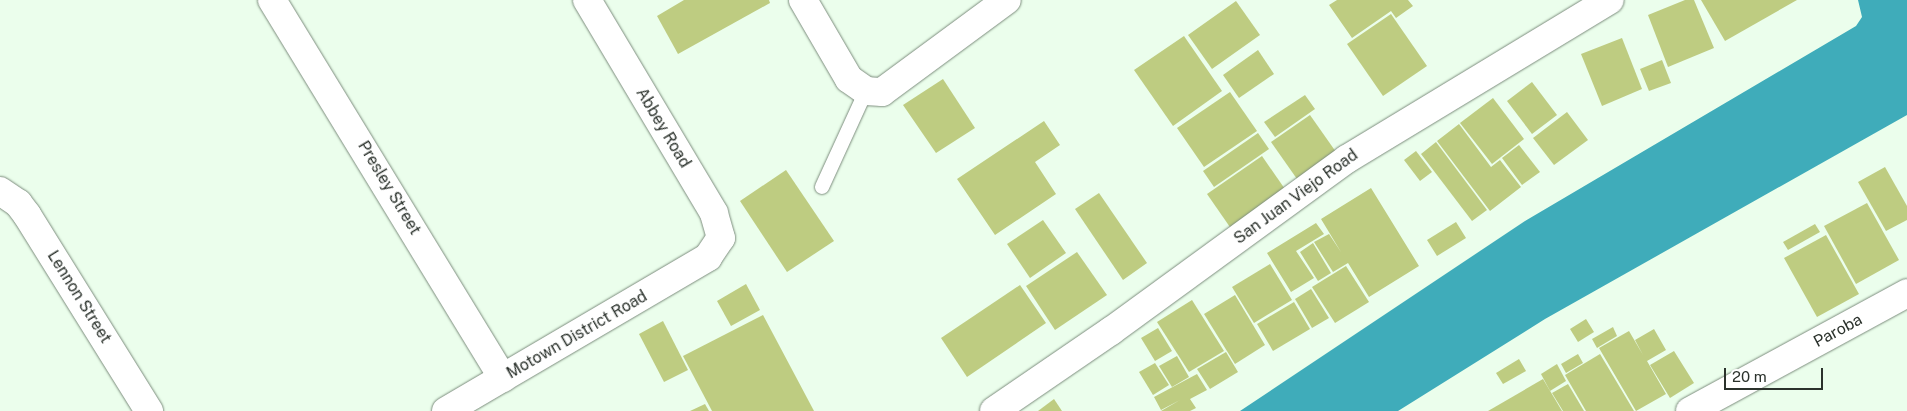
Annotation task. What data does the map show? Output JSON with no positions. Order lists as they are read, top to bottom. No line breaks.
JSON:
{"streets":{"street":["Abbey Road","Presley Street","San Juan Viejo Road","Lennon Street","Paroba","Motown District Road"]},"crossings":[["Abbey Road","Motown District Road"],["Presley Street","Motown District Road"]],"scale_bar":"20 m"}
